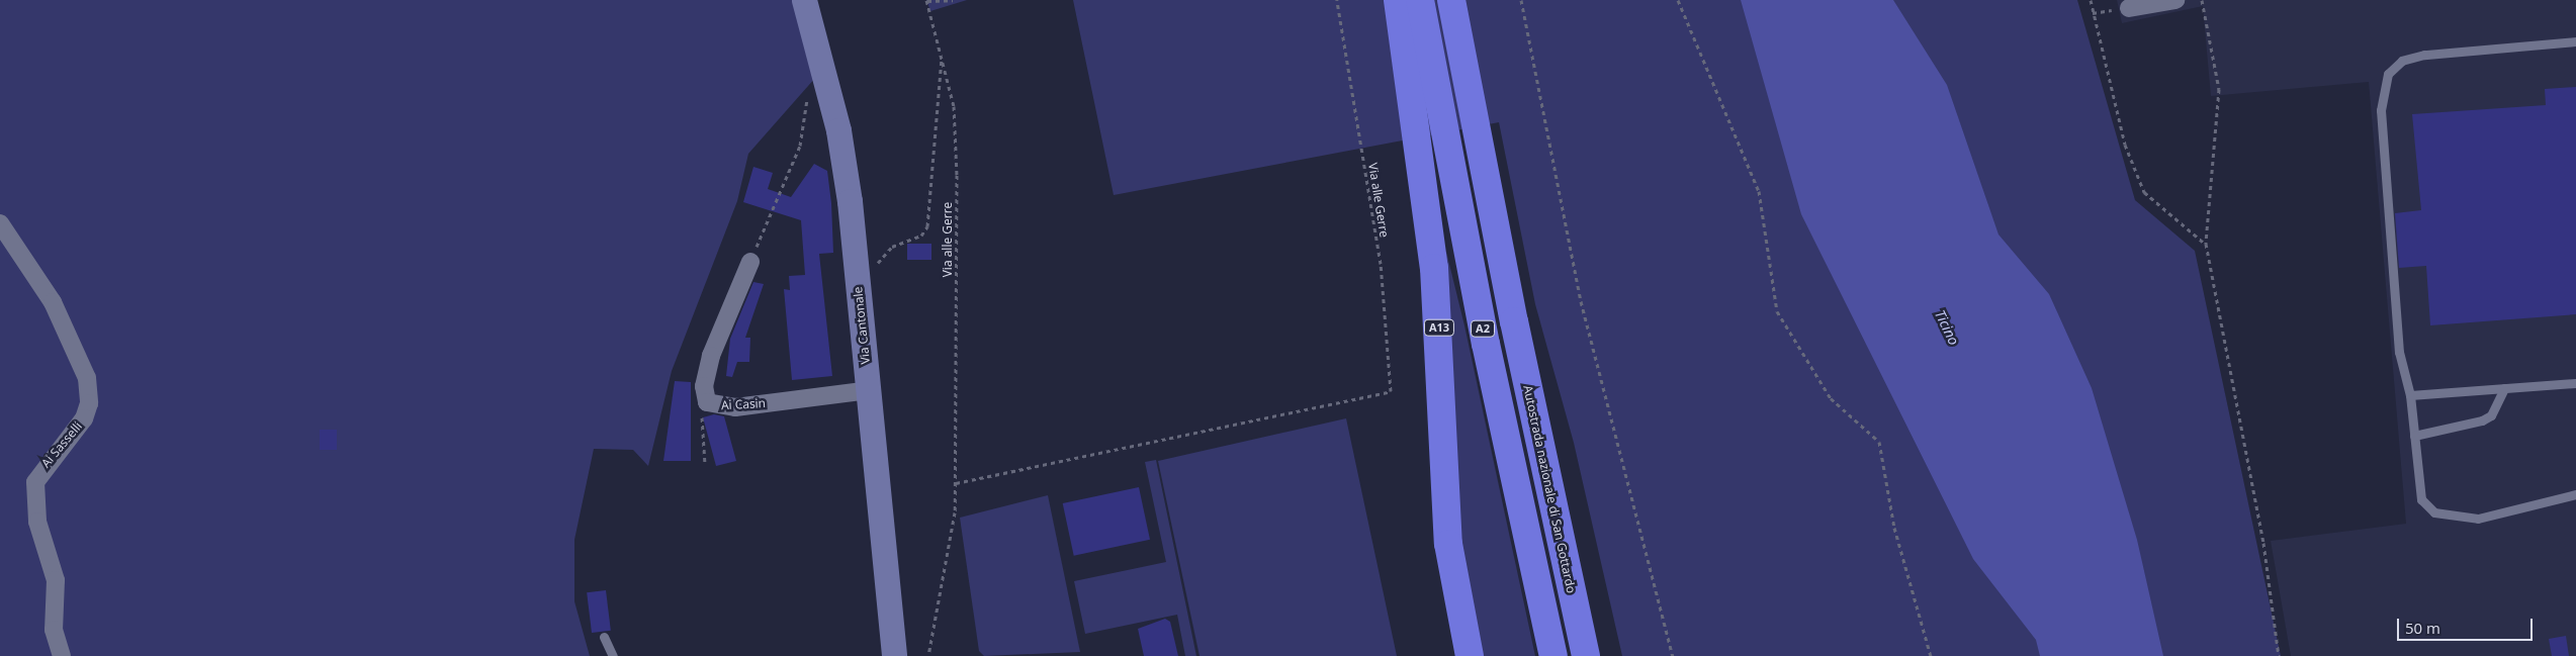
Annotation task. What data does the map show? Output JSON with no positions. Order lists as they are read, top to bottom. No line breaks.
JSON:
{"streets":{"highway":["A13","A2","Autostrada nazionale di San Gottardo"],"main road":["Via Cantonale"],"street":["Ai Casin","Ai Sasselli"],"path":["Via alle Gerre"]},"crossings":[["Via Cantonale","Ai Casin"]],"water":["Ticino"],"scale_bar":"50 m"}
